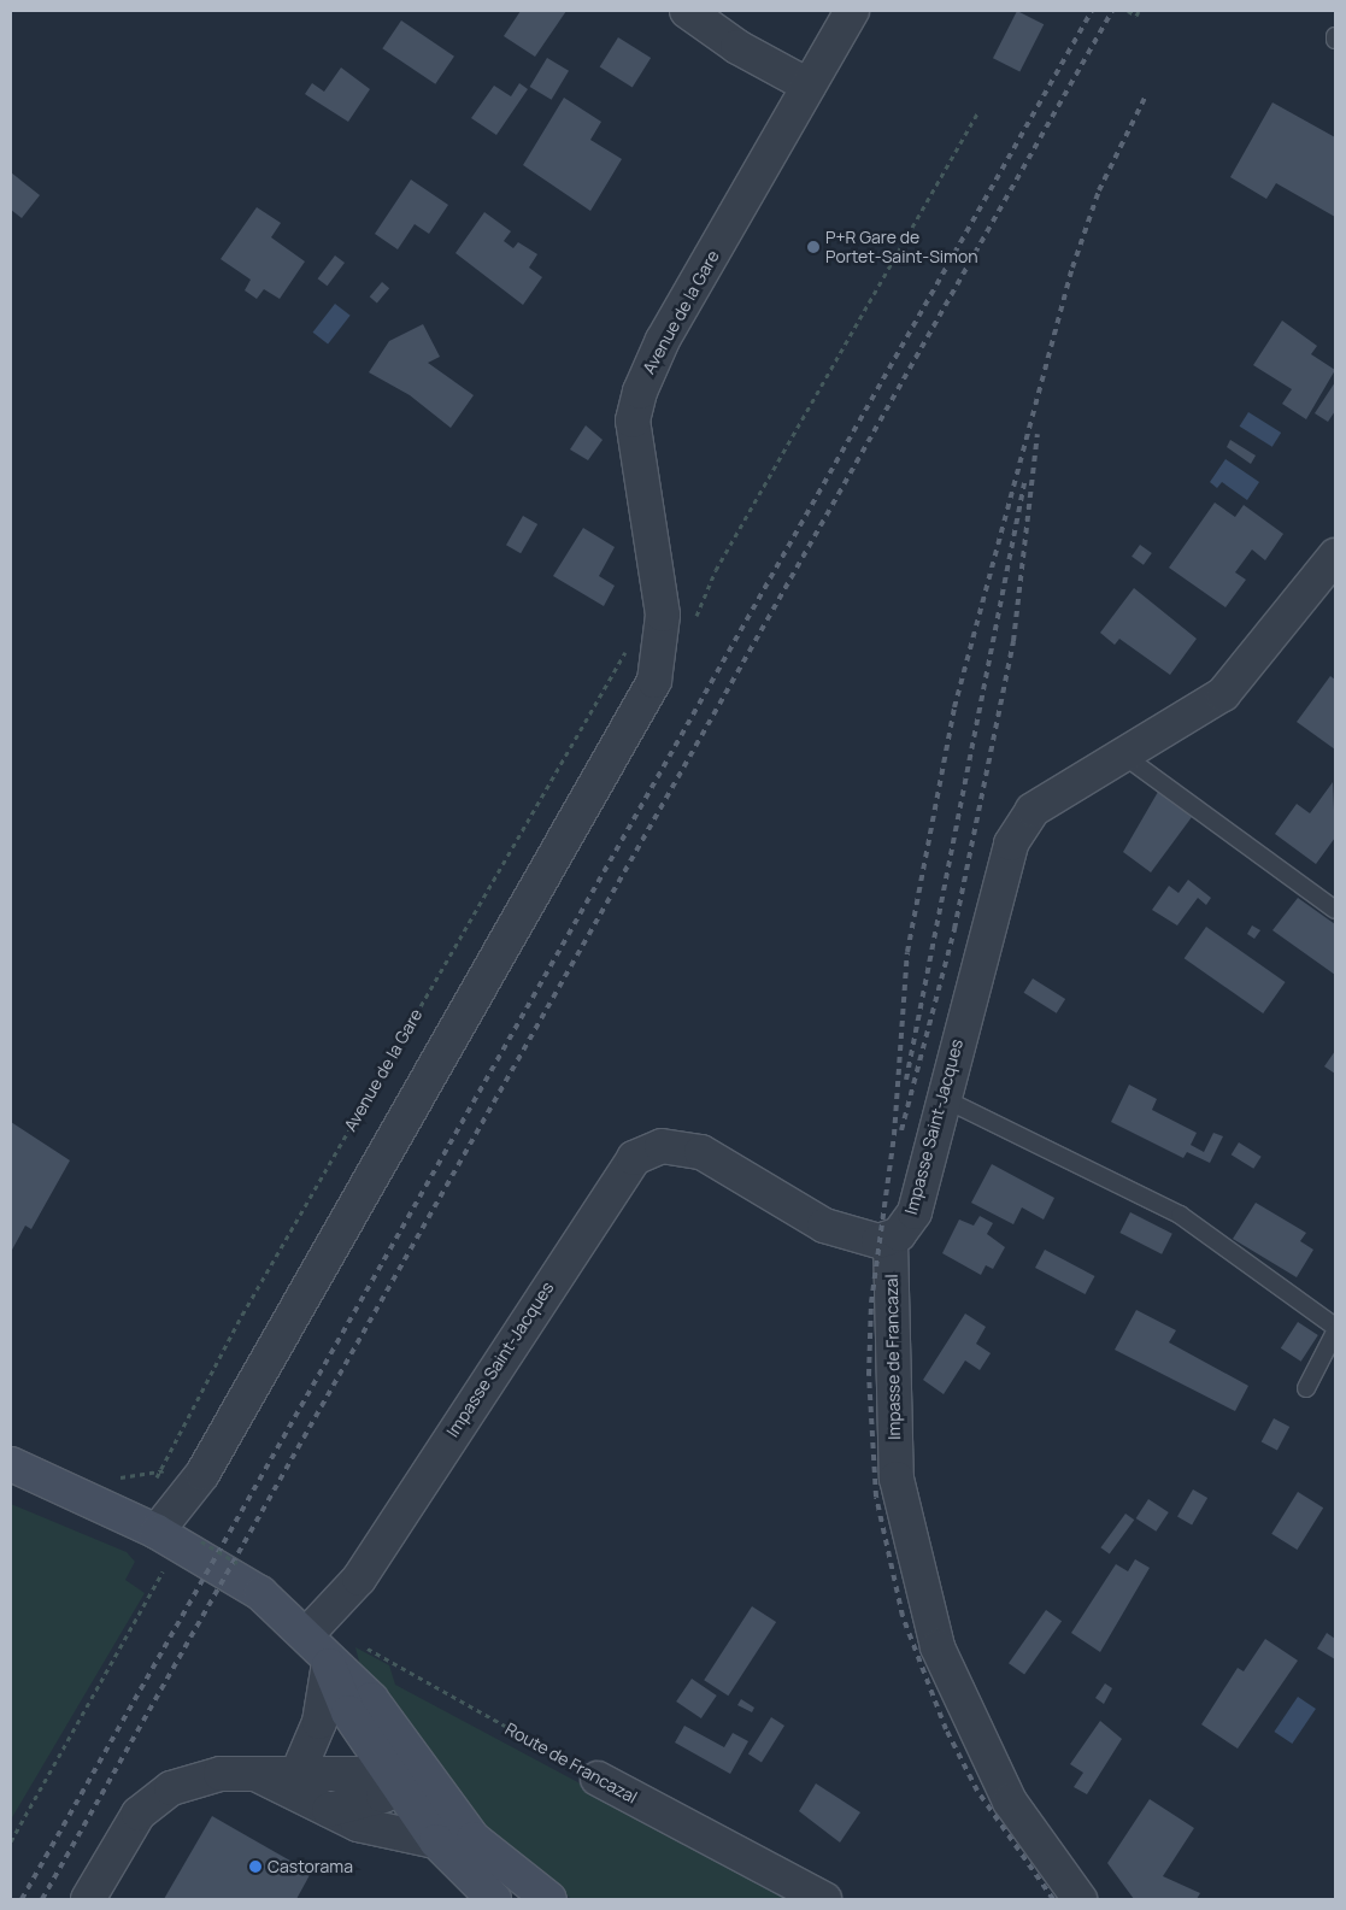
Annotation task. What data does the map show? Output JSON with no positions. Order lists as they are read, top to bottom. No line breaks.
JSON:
{"streets":{"street":["Avenue de la Gare","Impasse Saint-Jacques","Impasse de Francazal","Route de Francazal"]},"crossings":[["Impasse Saint-Jacques","Impasse de Francazal"],["Impasse Saint-Jacques","Route de Francazal"]],"places":["P+R Gare de Portet-Saint-Simon","Castorama"]}
